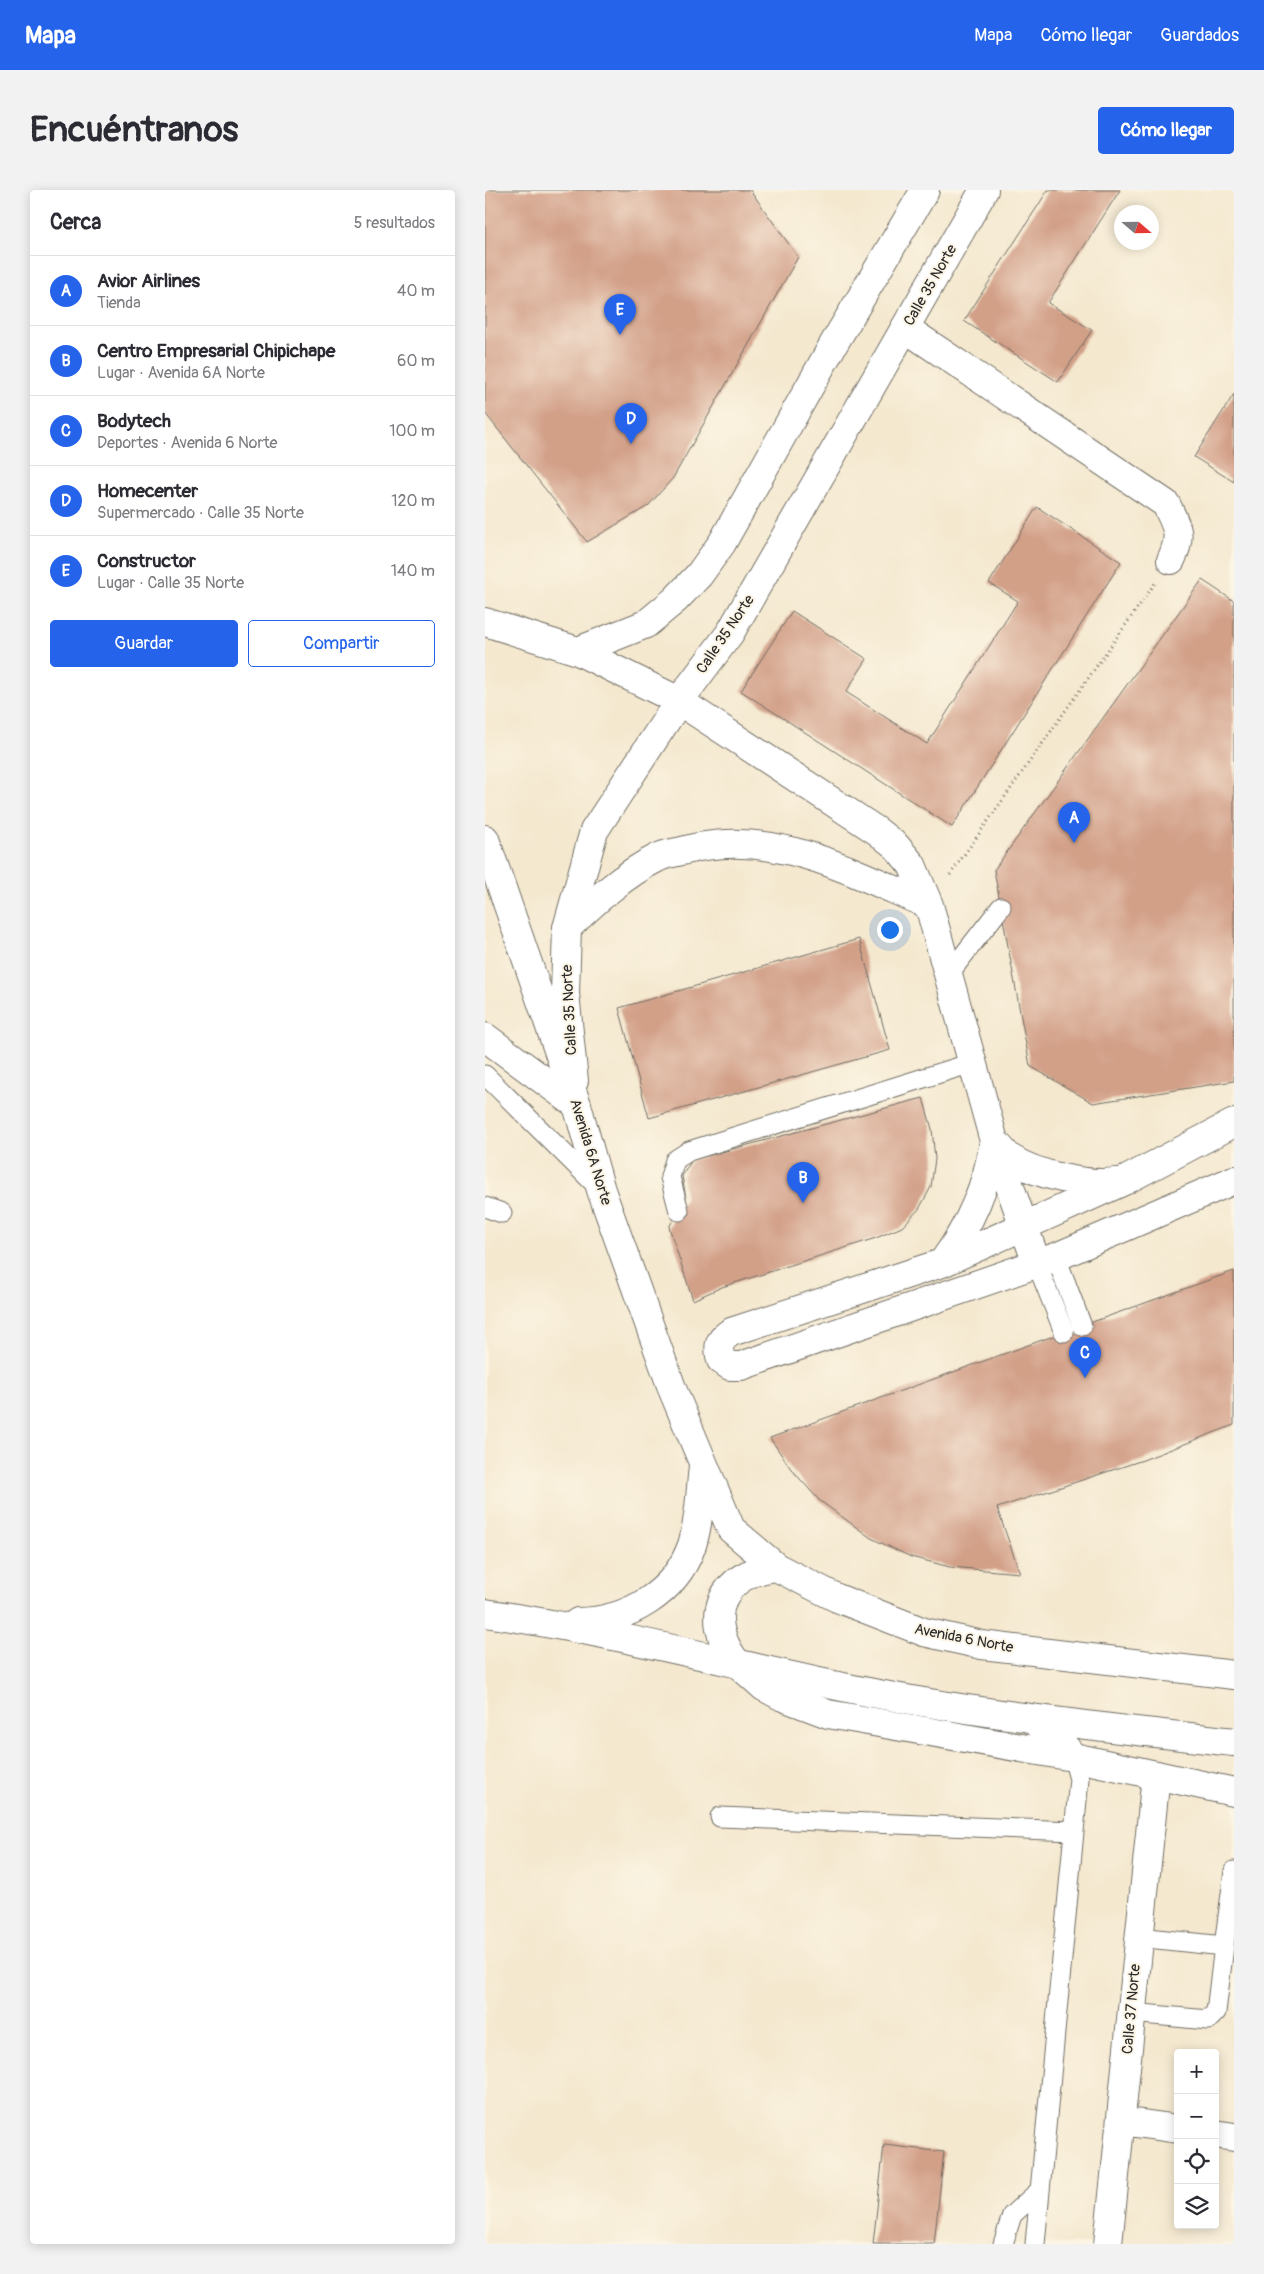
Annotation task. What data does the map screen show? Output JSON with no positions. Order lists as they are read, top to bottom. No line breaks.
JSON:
{"streets":{"street":["Calle 35 Norte","Avenida 6A Norte","Avenida 6 Norte","Calle 37 Norte"]},"crossings":[["Calle 35 Norte","Avenida 6A Norte"],["Avenida 6A Norte","Avenida 6 Norte"]],"north":"right","page":{"header":"Mapa","nav":["Mapa","Cómo llegar","Guardados"],"buttons":["Cómo llegar",["Guardar","Compartir"]],"title":"Encuéntranos","heading":["Cerca","5 resultados"],"list":[{"mark":"A","name":"Avior Airlines","note":"Tienda","value":"40 m"},{"mark":"B","name":"Centro Empresarial Chipichape","note":"Lugar · Avenida 6A Norte","value":"60 m"},{"mark":"C","name":"Bodytech","note":"Deportes · Avenida 6 Norte","value":"100 m"},{"mark":"D","name":"Homecenter","note":"Supermercado · Calle 35 Norte","value":"120 m"},{"mark":"E","name":"Constructor","note":"Lugar · Calle 35 Norte","value":"140 m"}],"pins":["E","D","A","B","C"],"map_buttons":["+","−"]}}
